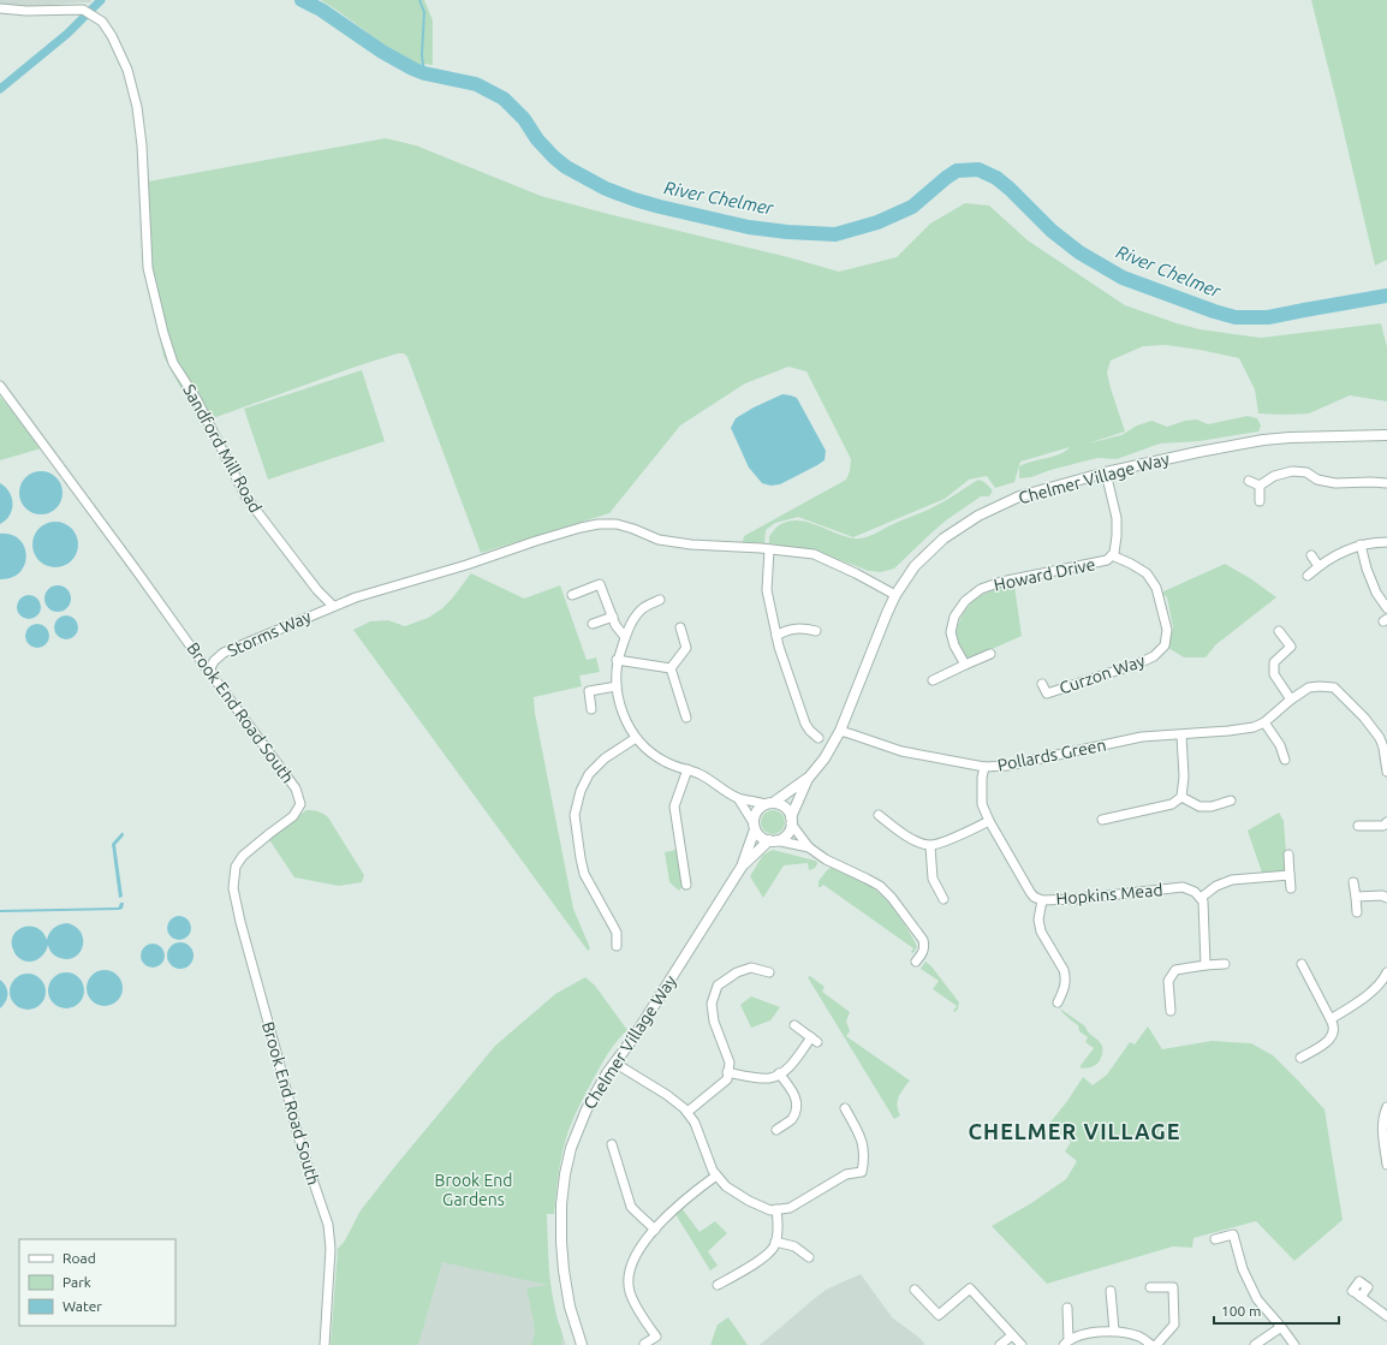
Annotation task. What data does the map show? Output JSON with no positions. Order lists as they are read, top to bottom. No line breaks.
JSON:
{"streets":{"street":["Sandford Mill Road","Chelmer Village Way","Howard Drive","Storms Way","Curzon Way","Brook End Road South","Pollards Green","Hopkins Mead"]},"crossings":[["Sandford Mill Road","Storms Way"],["Chelmer Village Way","Howard Drive"],["Chelmer Village Way","Pollards Green"],["Howard Drive","Curzon Way"],["Storms Way","Brook End Road South"],["Pollards Green","Hopkins Mead"]],"districts":["CHELMER VILLAGE"],"water":["River Chelmer"],"parks":["Brook End Gardens"],"legend":["Road","Park","Water"],"scale_bar":"100 m"}
